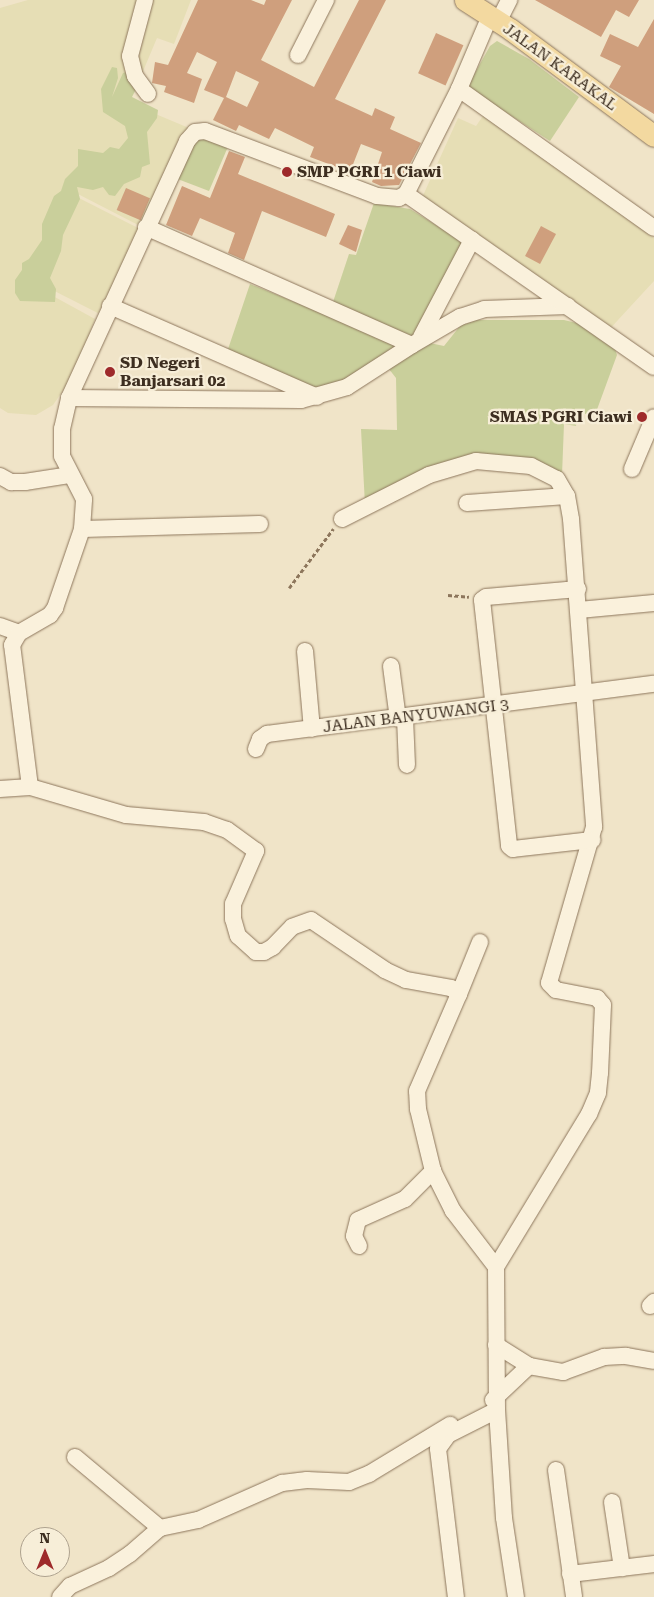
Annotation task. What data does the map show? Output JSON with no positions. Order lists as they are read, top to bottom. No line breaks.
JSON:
{"streets":{"main road":["JALAN KARAKAL"],"street":["JALAN BANYUWANGI 3"]},"places":["SMP PGRI 1 Ciawi","SD Negeri Banjarsari 02","SMAS PGRI Ciawi"],"north":"top"}
